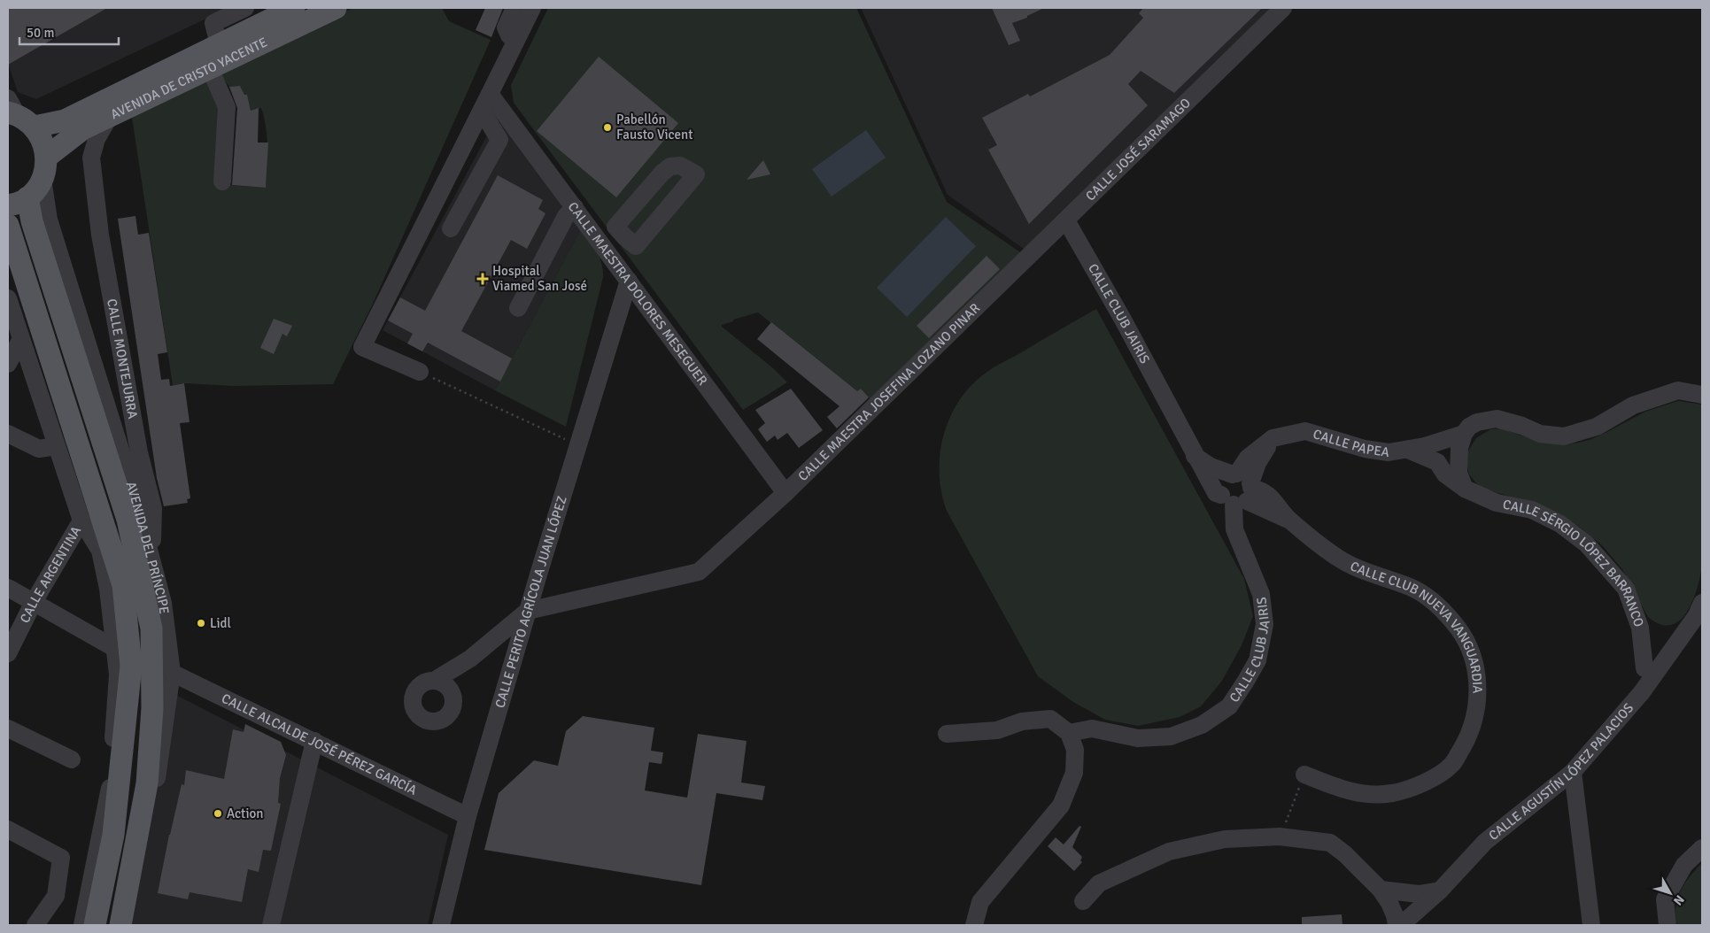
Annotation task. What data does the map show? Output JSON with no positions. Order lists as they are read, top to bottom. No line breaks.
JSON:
{"streets":{"main road":["AVENIDA DE CRISTO YACENTE","AVENIDA DEL PRÍNCIPE"],"street":["CALLE JOSÉ SARAMAGO","CALLE MAESTRA DOLORES MESEGUER","CALLE CLUB JAIRIS","CALLE MONTEJURRA","CALLE MAESTRA JOSEFINA LOZANO PINAR","CALLE PAPEA","CALLE SÉRGIO LÓPEZ BARRANCO","CALLE ARGENTINA","CALLE PERITO AGRÍCOLA JUAN LÓPEZ","CALLE CLUB NUEVA VANGUARDIA","CALLE ALCALDE JOSÉ PÉREZ GARCÍA","CALLE AGUSTÍN LÓPEZ PALACIOS"]},"crossings":[["CALLE JOSÉ SARAMAGO","CALLE CLUB JAIRIS"],["CALLE JOSÉ SARAMAGO","CALLE MAESTRA JOSEFINA LOZANO PINAR"],["CALLE MAESTRA DOLORES MESEGUER","CALLE MAESTRA JOSEFINA LOZANO PINAR"],["CALLE MAESTRA DOLORES MESEGUER","CALLE PERITO AGRÍCOLA JUAN LÓPEZ"],["CALLE CLUB JAIRIS","CALLE PAPEA"],["CALLE CLUB JAIRIS","CALLE CLUB NUEVA VANGUARDIA"],["CALLE MONTEJURRA","AVENIDA DEL PRÍNCIPE"],["CALLE MAESTRA JOSEFINA LOZANO PINAR","CALLE PERITO AGRÍCOLA JUAN LÓPEZ"],["CALLE PAPEA","CALLE SÉRGIO LÓPEZ BARRANCO"],["CALLE PAPEA","CALLE CLUB NUEVA VANGUARDIA"],["AVENIDA DEL PRÍNCIPE","CALLE ALCALDE JOSÉ PÉREZ GARCÍA"],["CALLE PERITO AGRÍCOLA JUAN LÓPEZ","CALLE ALCALDE JOSÉ PÉREZ GARCÍA"]],"places":{"other":["Pabellón Fausto Vicent","Lidl","Action"],"health":["Hospital Viamed San José"]},"scale_bar":"50 m","north":"bottom right"}
